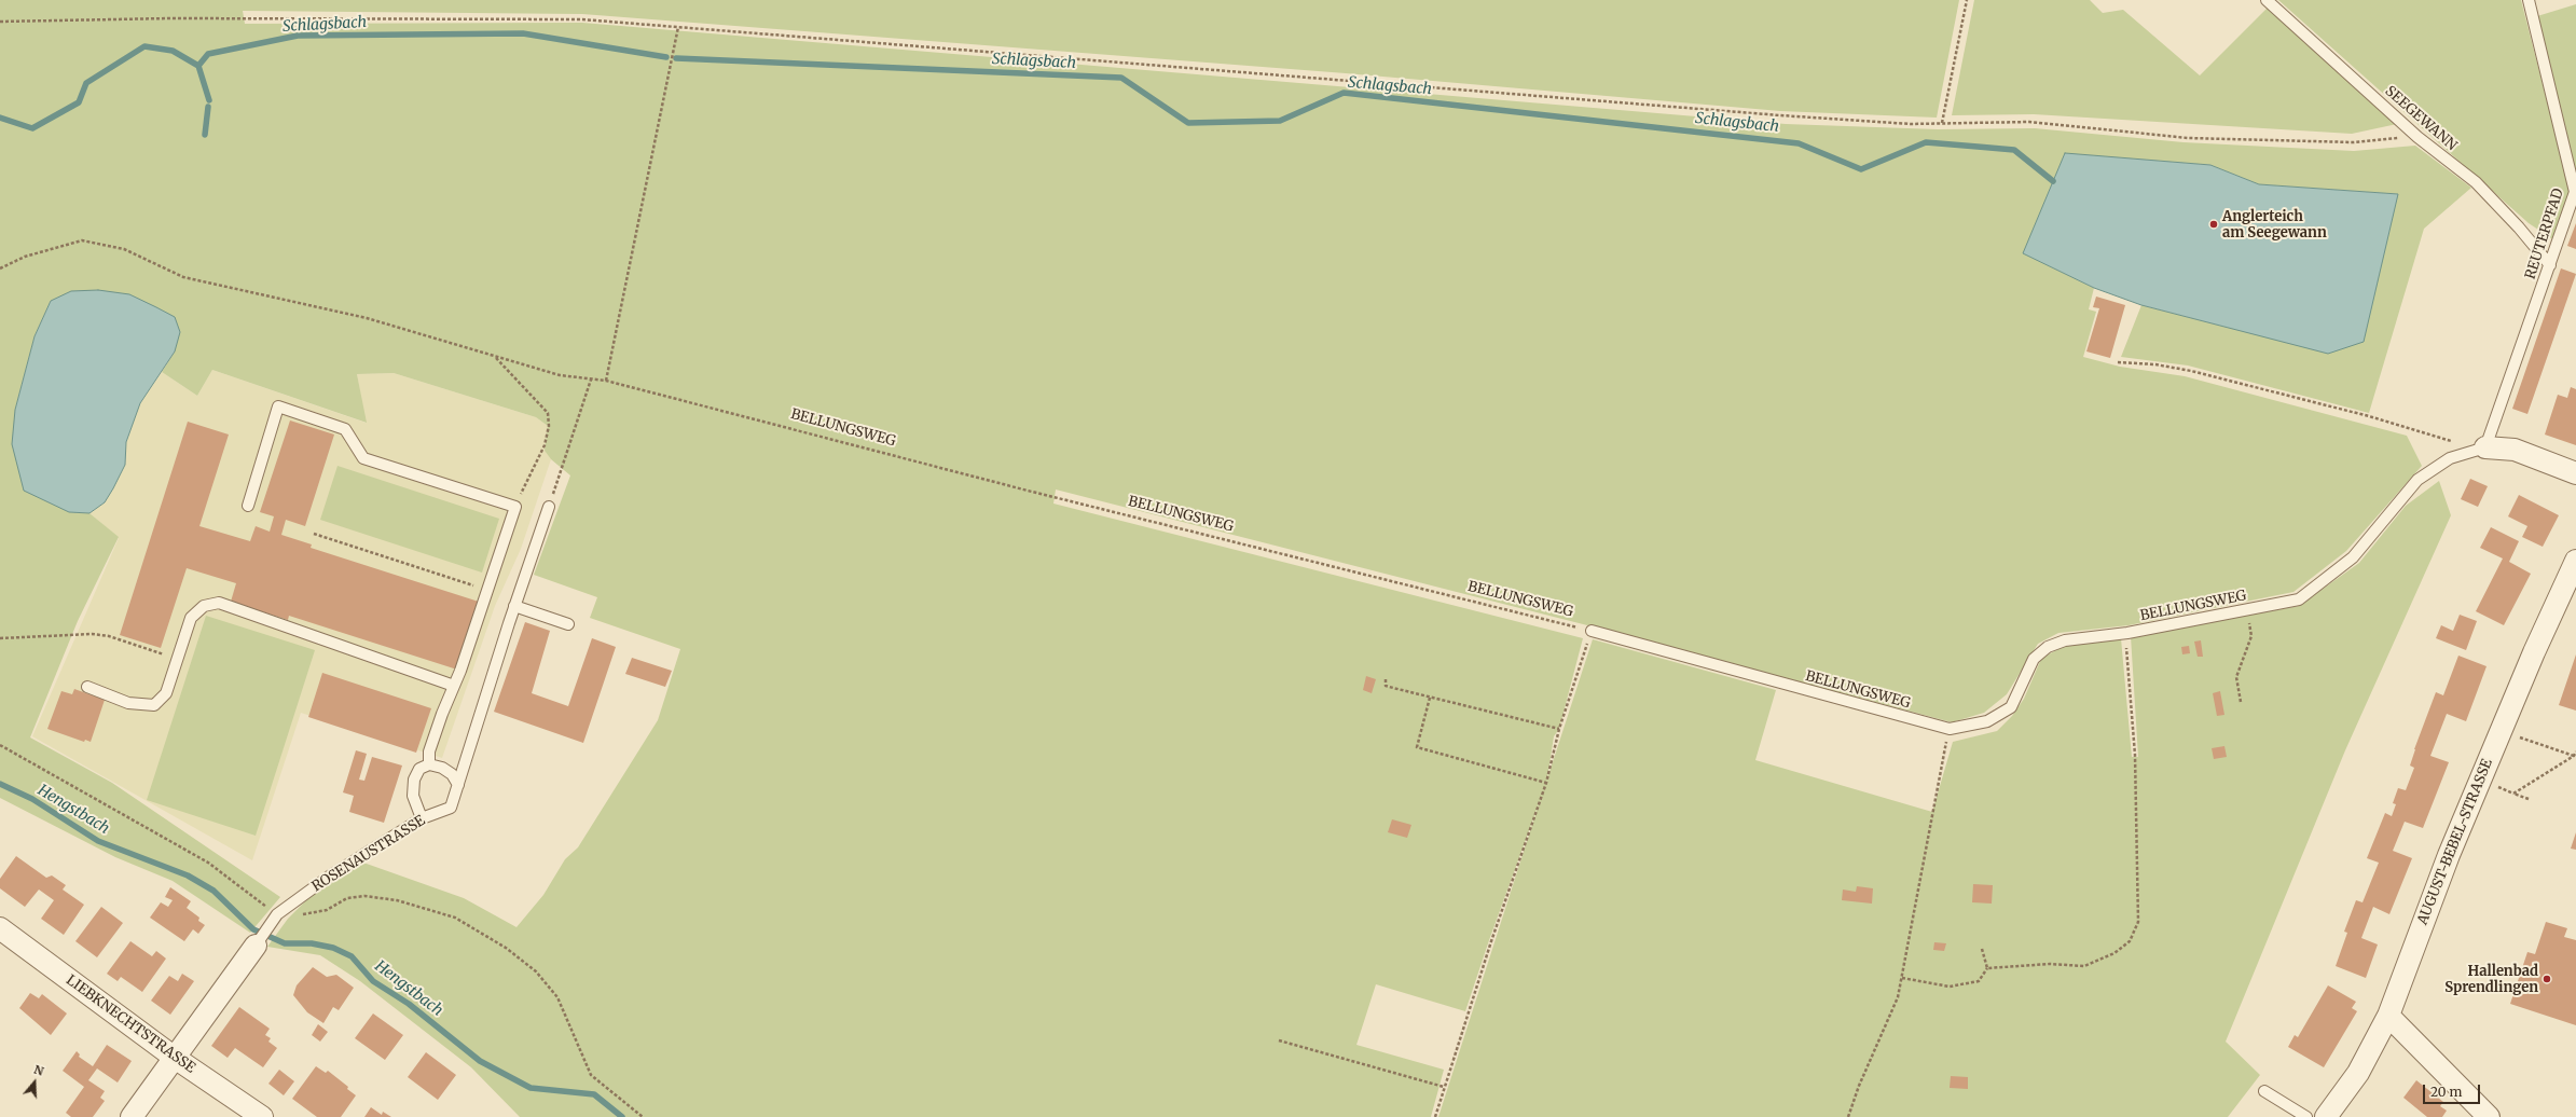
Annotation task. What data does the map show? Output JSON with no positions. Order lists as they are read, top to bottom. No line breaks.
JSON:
{"streets":{"street":["AUGUST-BEBEL-STRASSE","ROSENAUSTRASSE","LIEBKNECHTSTRASSE"],"lane":["SEEGEWANN","REUTERPFAD","BELLUNGSWEG"]},"crossings":[["SEEGEWANN","REUTERPFAD"],["REUTERPFAD","BELLUNGSWEG"],["ROSENAUSTRASSE","LIEBKNECHTSTRASSE"]],"water":["Schlagsbach","Hengstbach"],"places":["Anglerteich am Seegewann","Hallenbad Sprendlingen"],"scale_bar":"20 m","north":"top"}
